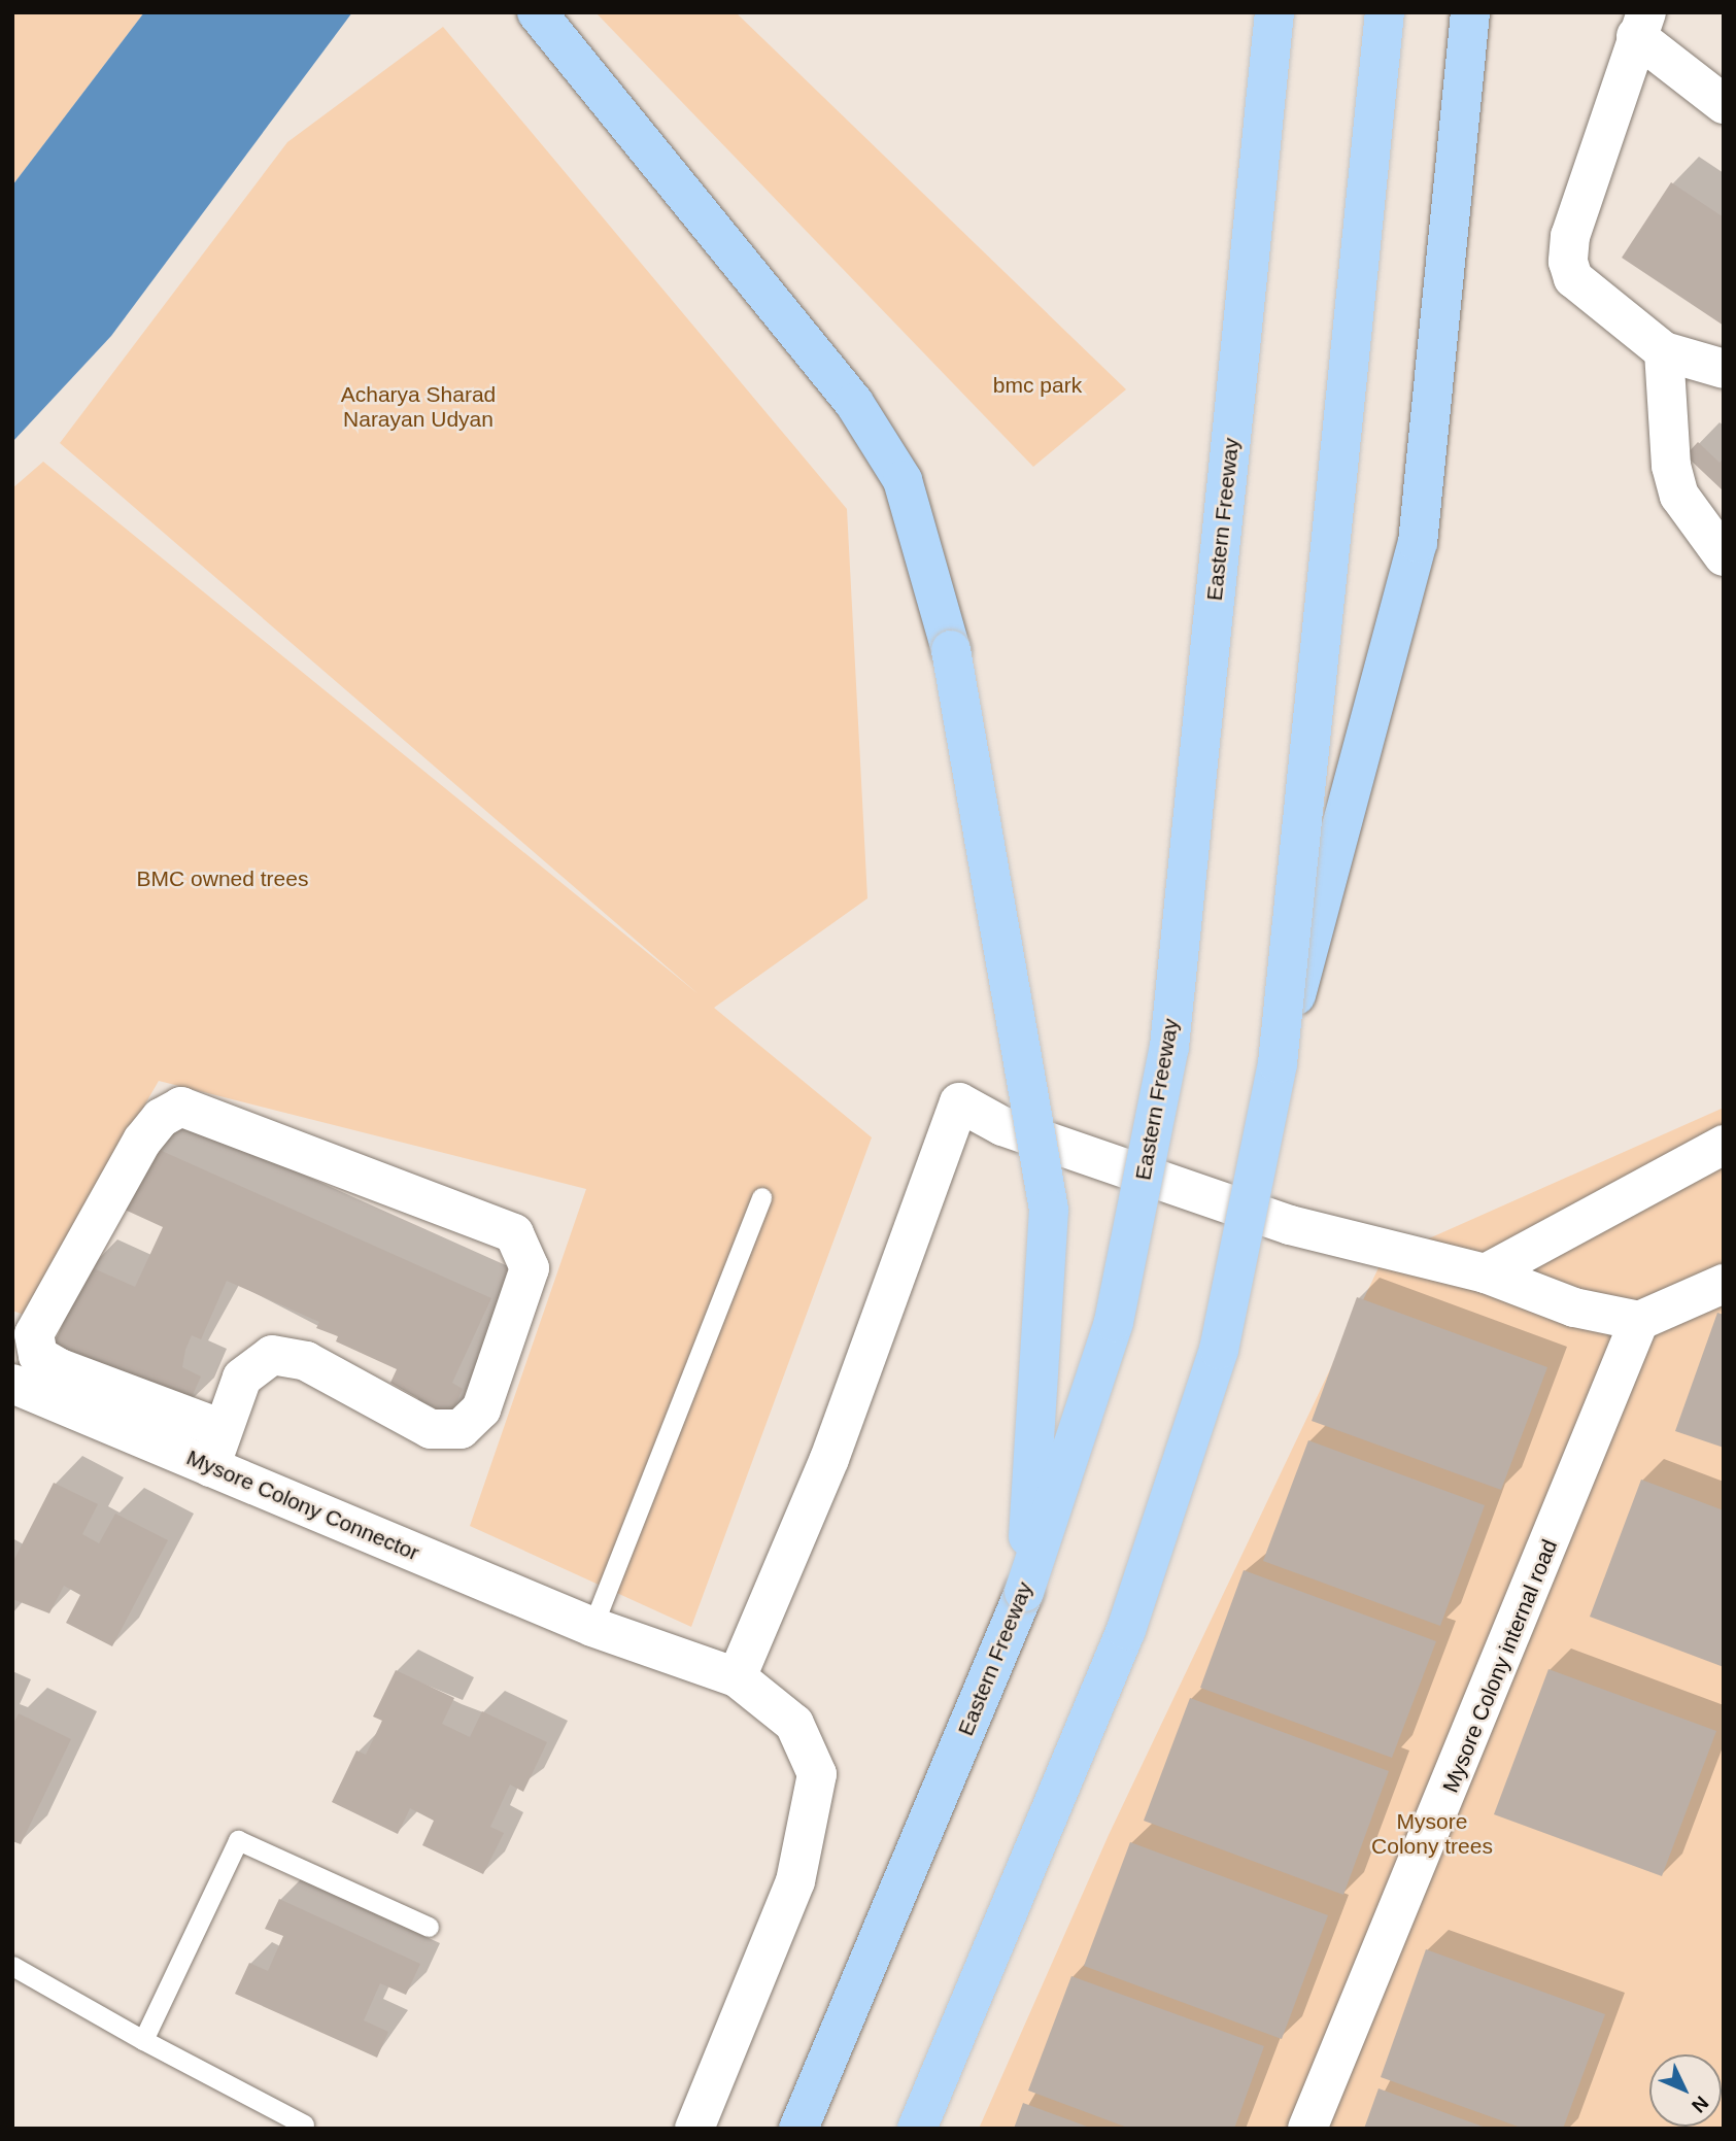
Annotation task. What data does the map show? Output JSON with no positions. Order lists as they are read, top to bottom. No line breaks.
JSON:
{"streets":{"highway":["Eastern Freeway"],"street":["Mysore Colony Connector","Mysore Colony internal road"]},"parks":["bmc park","Acharya Sharad Narayan Udyan","BMC owned trees","Mysore Colony trees"],"north":"bottom right"}
